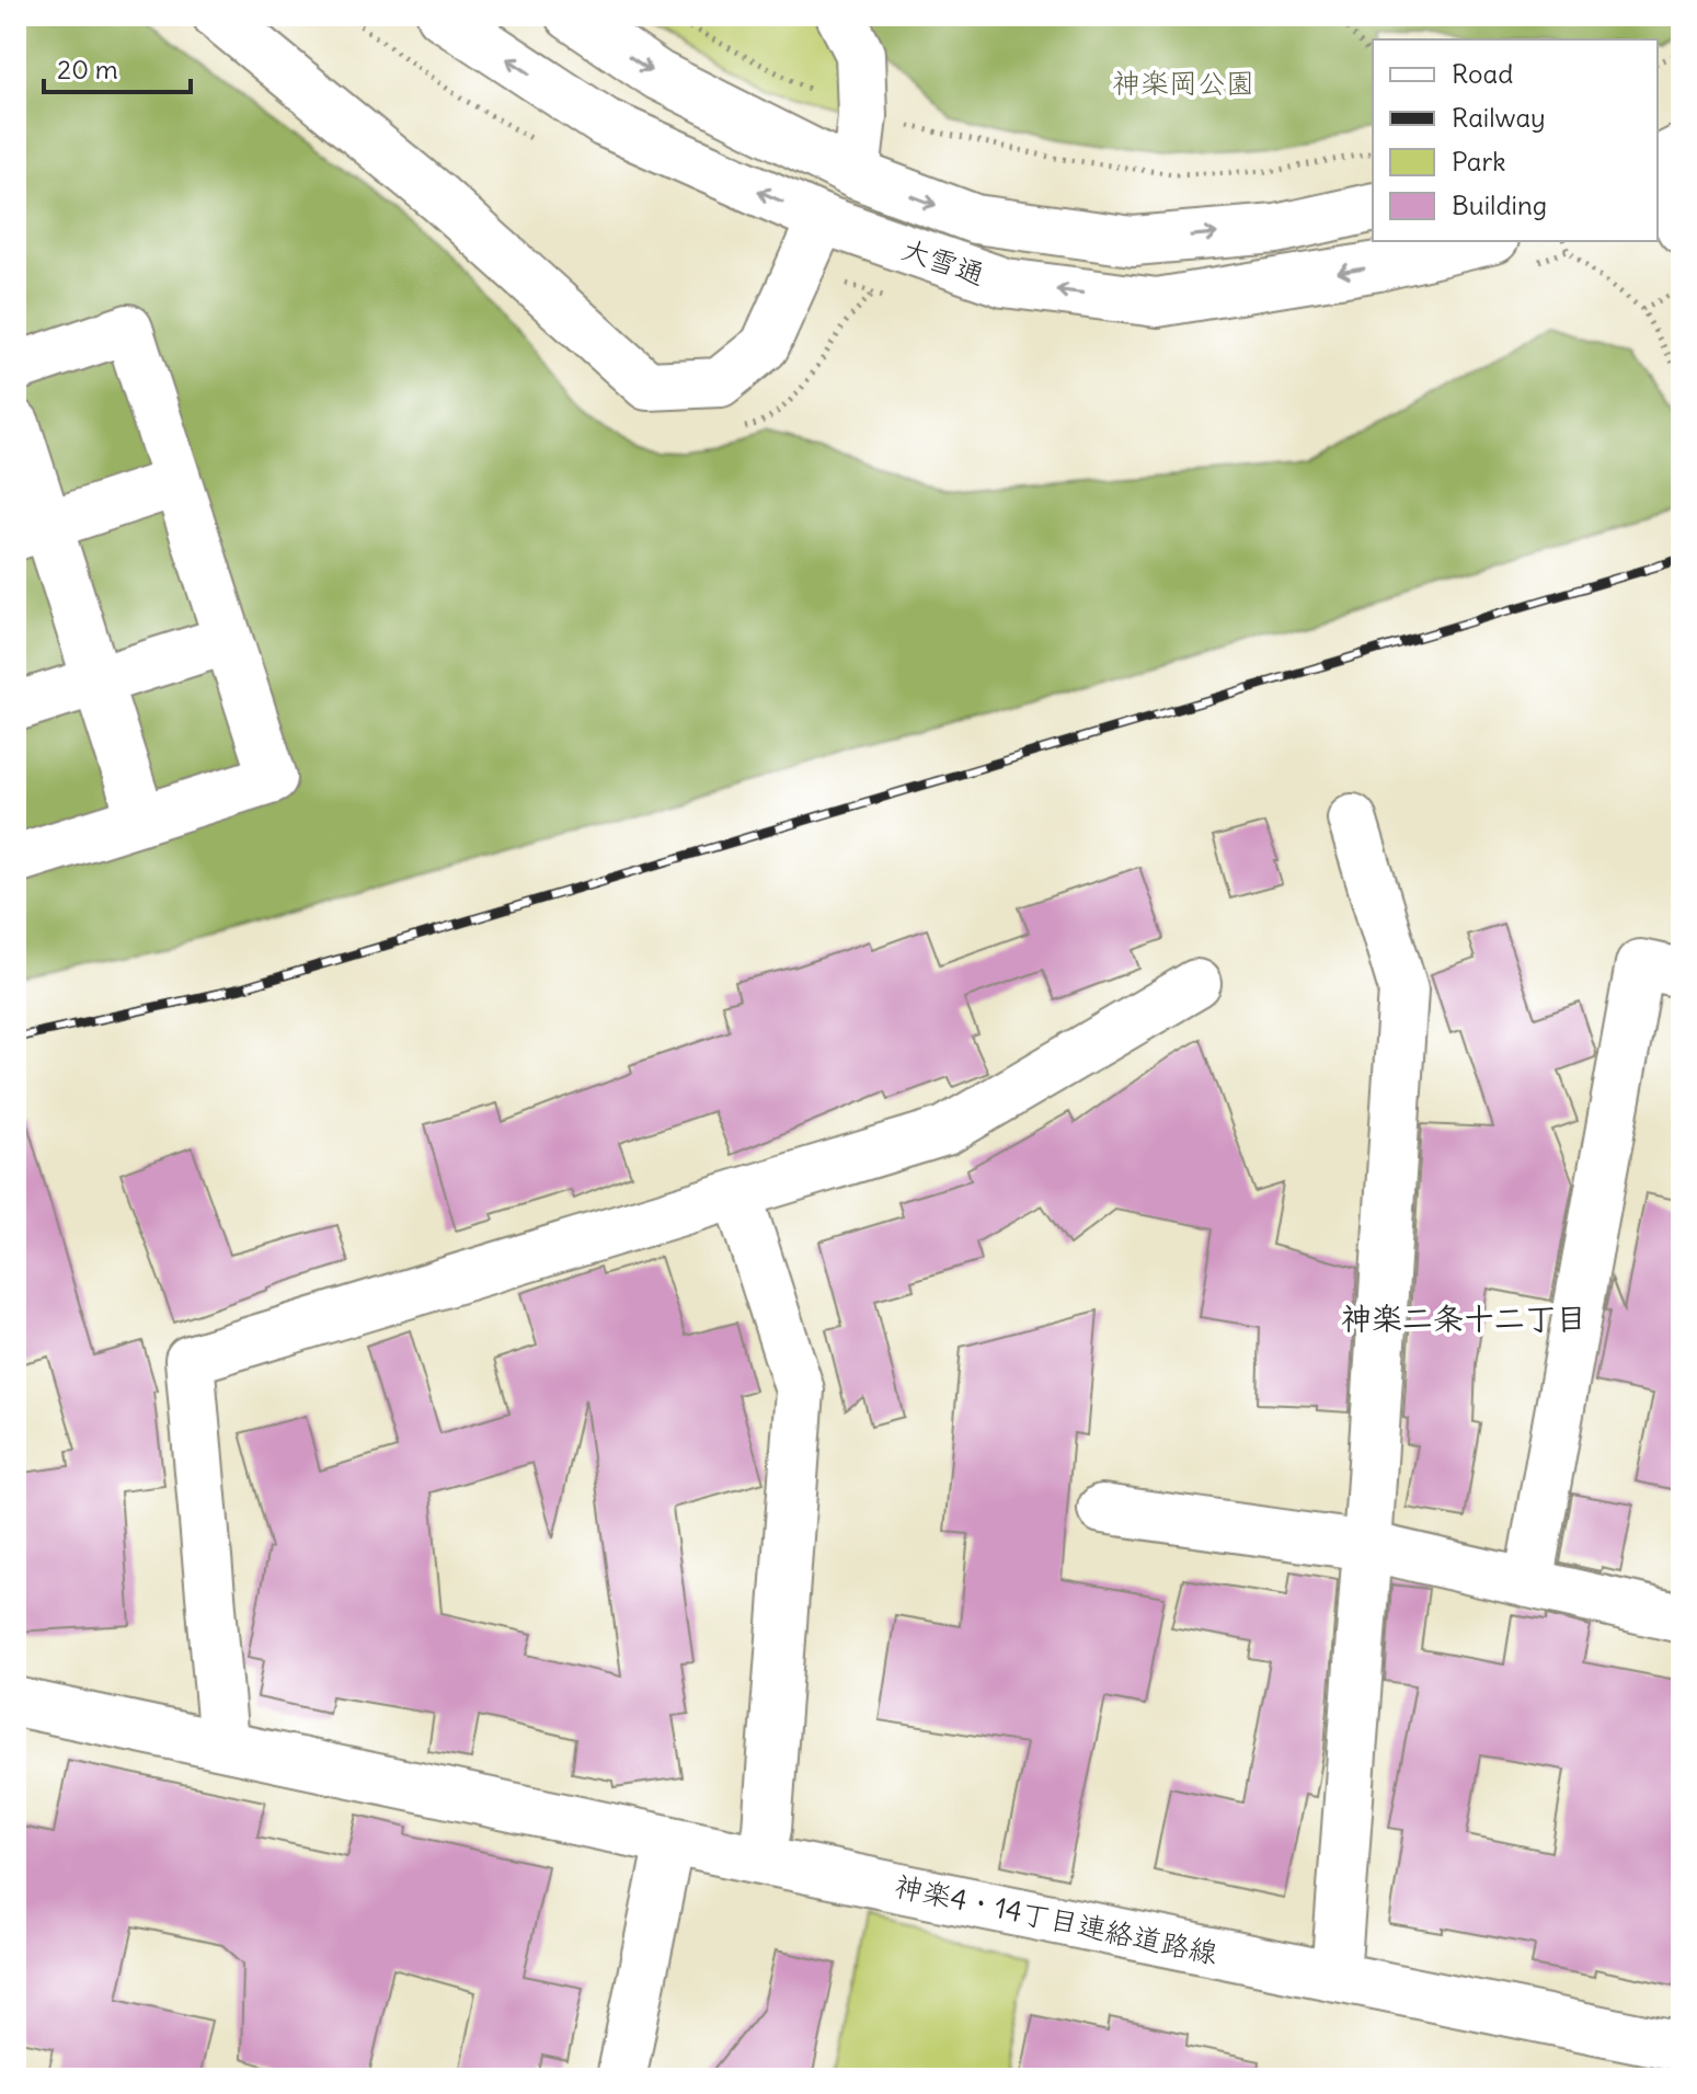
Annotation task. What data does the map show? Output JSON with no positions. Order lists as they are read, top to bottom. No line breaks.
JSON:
{"streets":{"street":["大雪通","神楽4・14丁目連絡道路線"]},"districts":["神楽二条十二丁目"],"parks":["神楽岡公園"],"legend":["Road","Railway","Park","Building"],"scale_bar":"20 m"}
